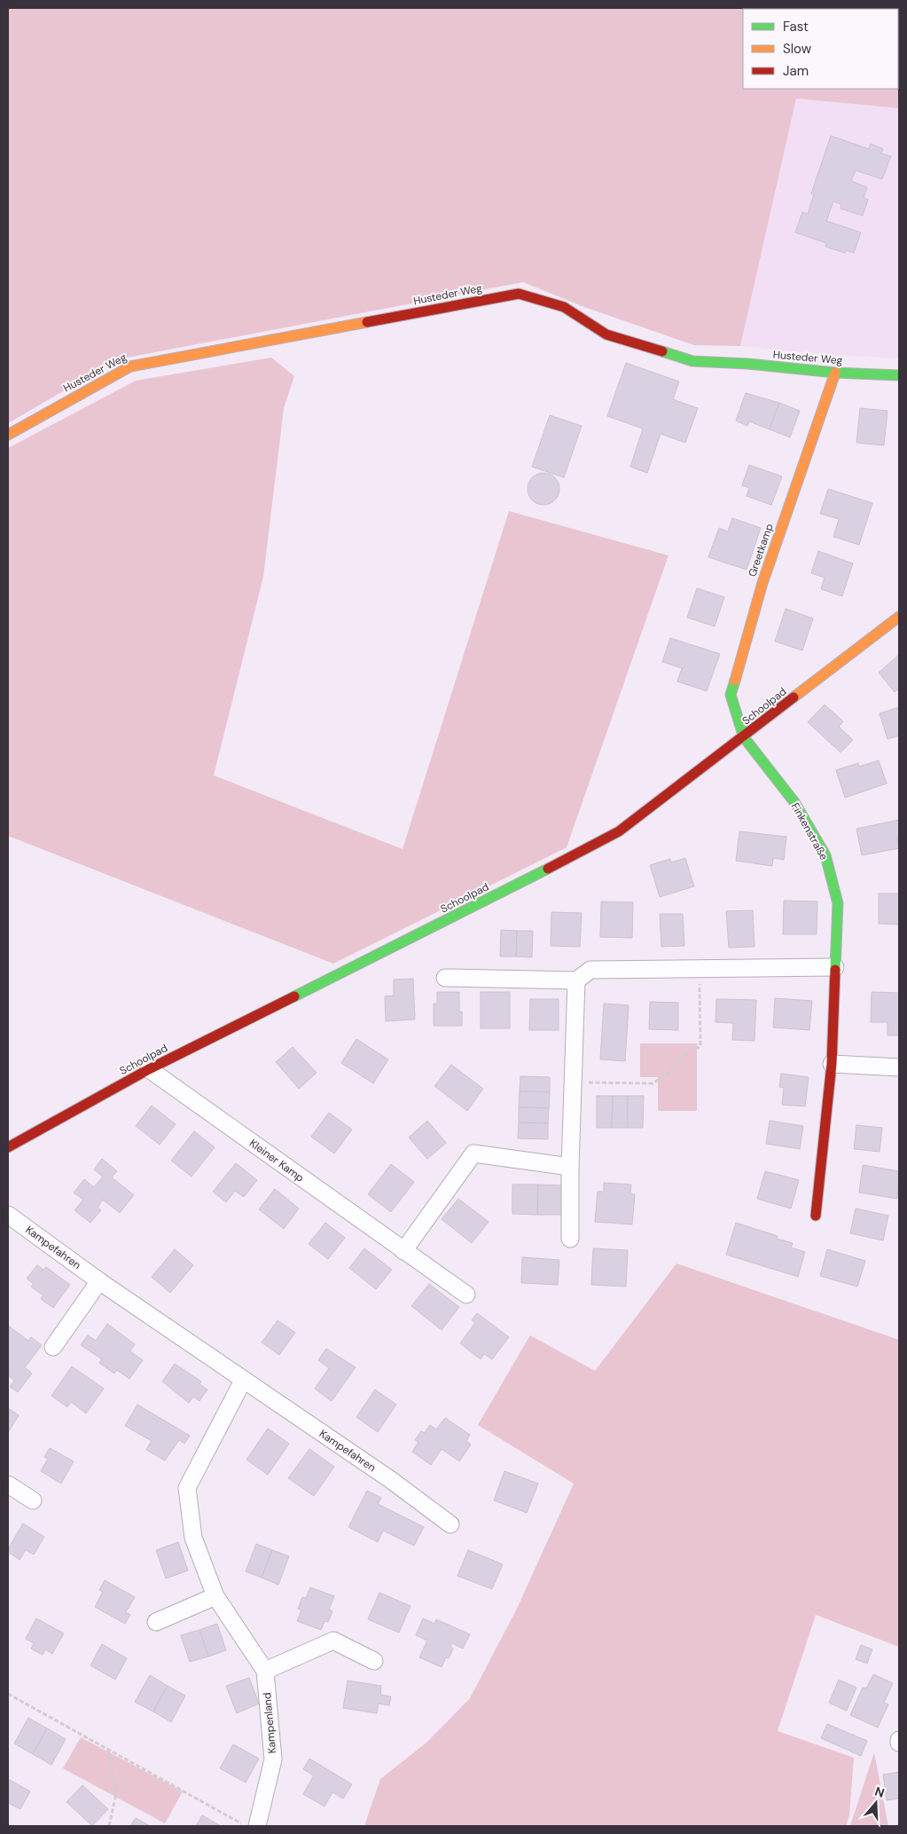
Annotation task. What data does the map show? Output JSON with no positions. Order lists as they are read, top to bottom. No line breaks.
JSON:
{"streets":{"street":["Husteder Weg","Greetkamp","Schoolpad","Finkenstraße","Kleiner Kamp","Kampefahren","Kampenland"]},"crossings":[["Husteder Weg","Greetkamp"],["Greetkamp","Schoolpad"],["Greetkamp","Finkenstraße"],["Schoolpad","Finkenstraße"],["Schoolpad","Kleiner Kamp"],["Kampefahren","Kampenland"]],"legend":["Fast","Slow","Jam"],"north":"top"}
